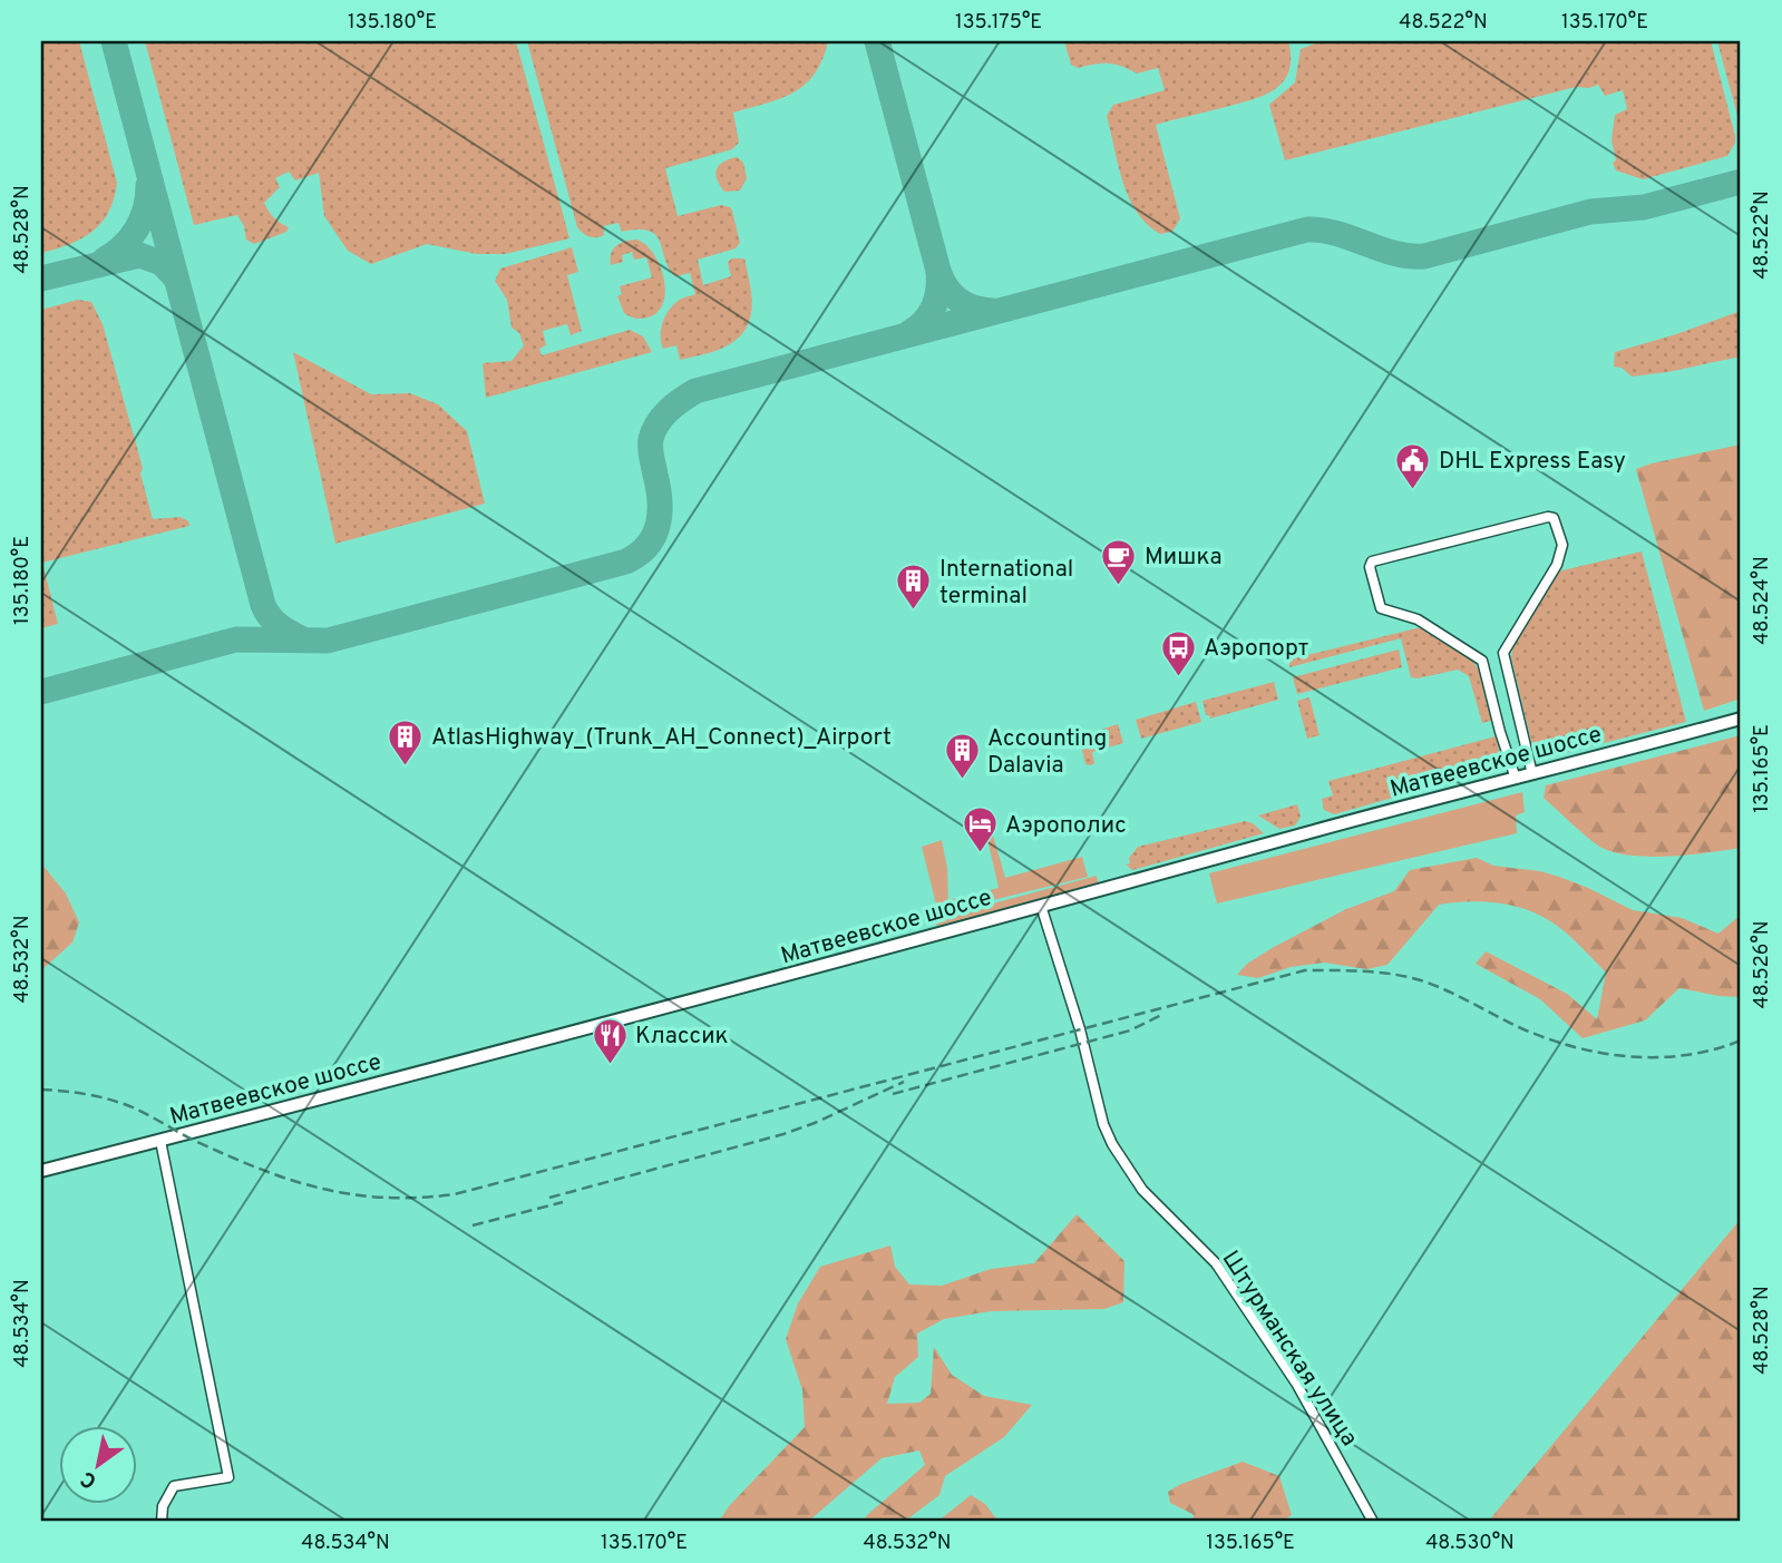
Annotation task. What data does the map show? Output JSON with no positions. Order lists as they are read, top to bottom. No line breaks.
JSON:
{"streets":{"main road":["Матвеевское шоссе"],"street":["Штурманская улица"]},"crossings":[["Матвеевское шоссе","Штурманская улица"]],"places":{"public building":["DHL Express Easy"],"cafe":["Мишка"],"building":["International terminal","AtlasHighway_(Trunk_AH_Connect)_Airport","Accounting Dalavia"],"bus stop":["Аэропорт"],"hotel":["Аэрополис"],"restaurant":["Классик"]},"north":"bottom left","coordinates":["135.180°E","135.175°E","48.522°N","135.170°E","48.528°N","48.524°N","135.165°E","48.532°N","48.526°N","48.534°N","48.530°N"]}
